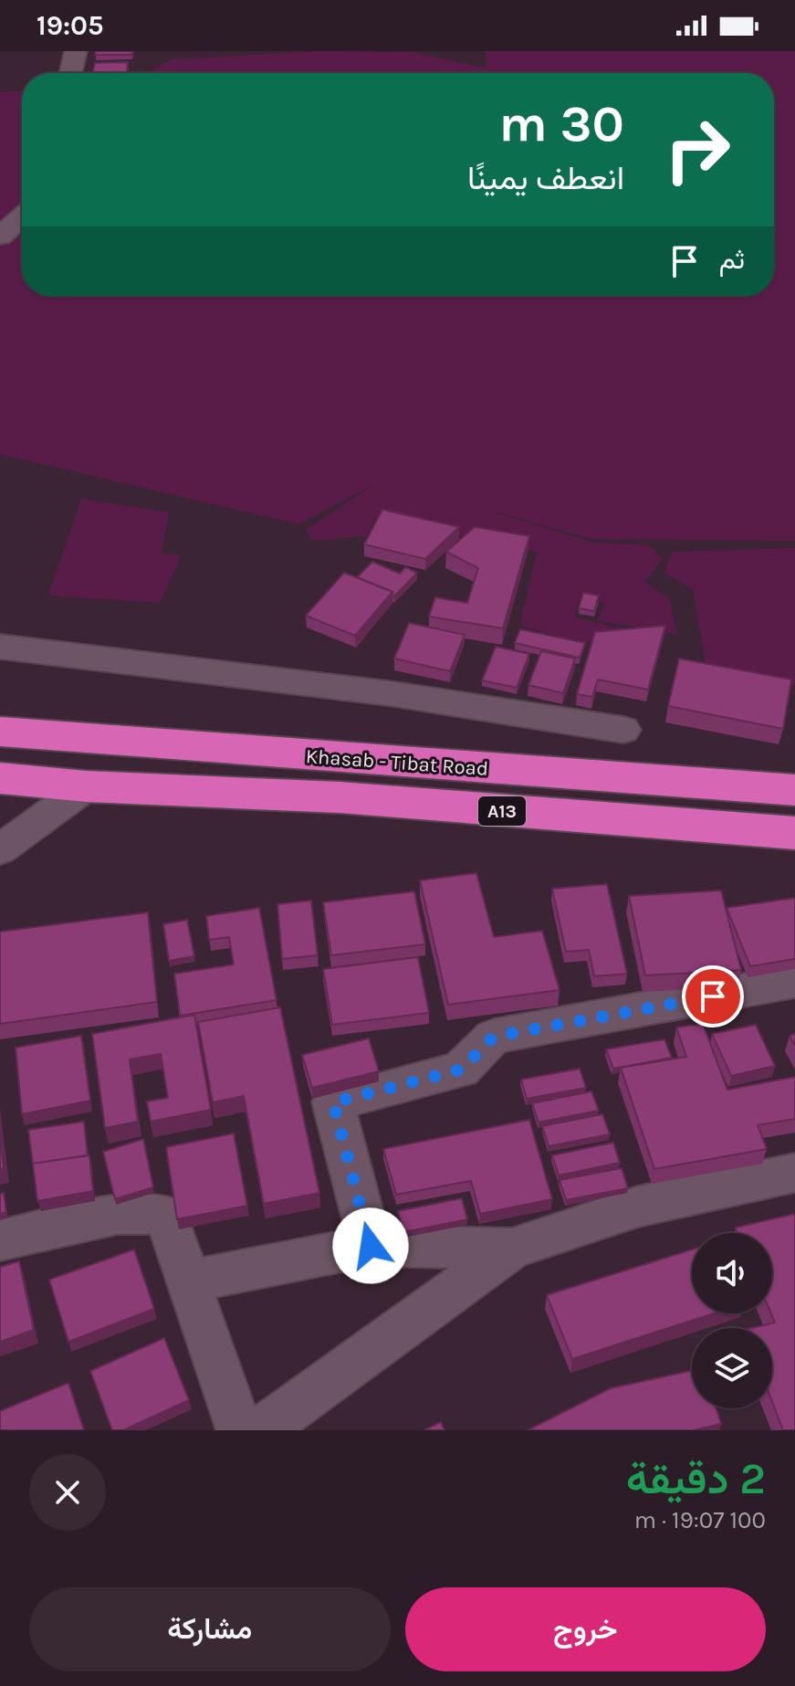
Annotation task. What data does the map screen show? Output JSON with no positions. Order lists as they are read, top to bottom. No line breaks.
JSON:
{"streets":{"highway":["Khasab - Tibat Road","A13"]},"page":{"status":"19:05","turn":["30 m","انعطف يمينًا"],"then":"ثم","heading":["2 دقيقة","100 m · 19:07"],"buttons":["خروج","مشاركة"]}}
